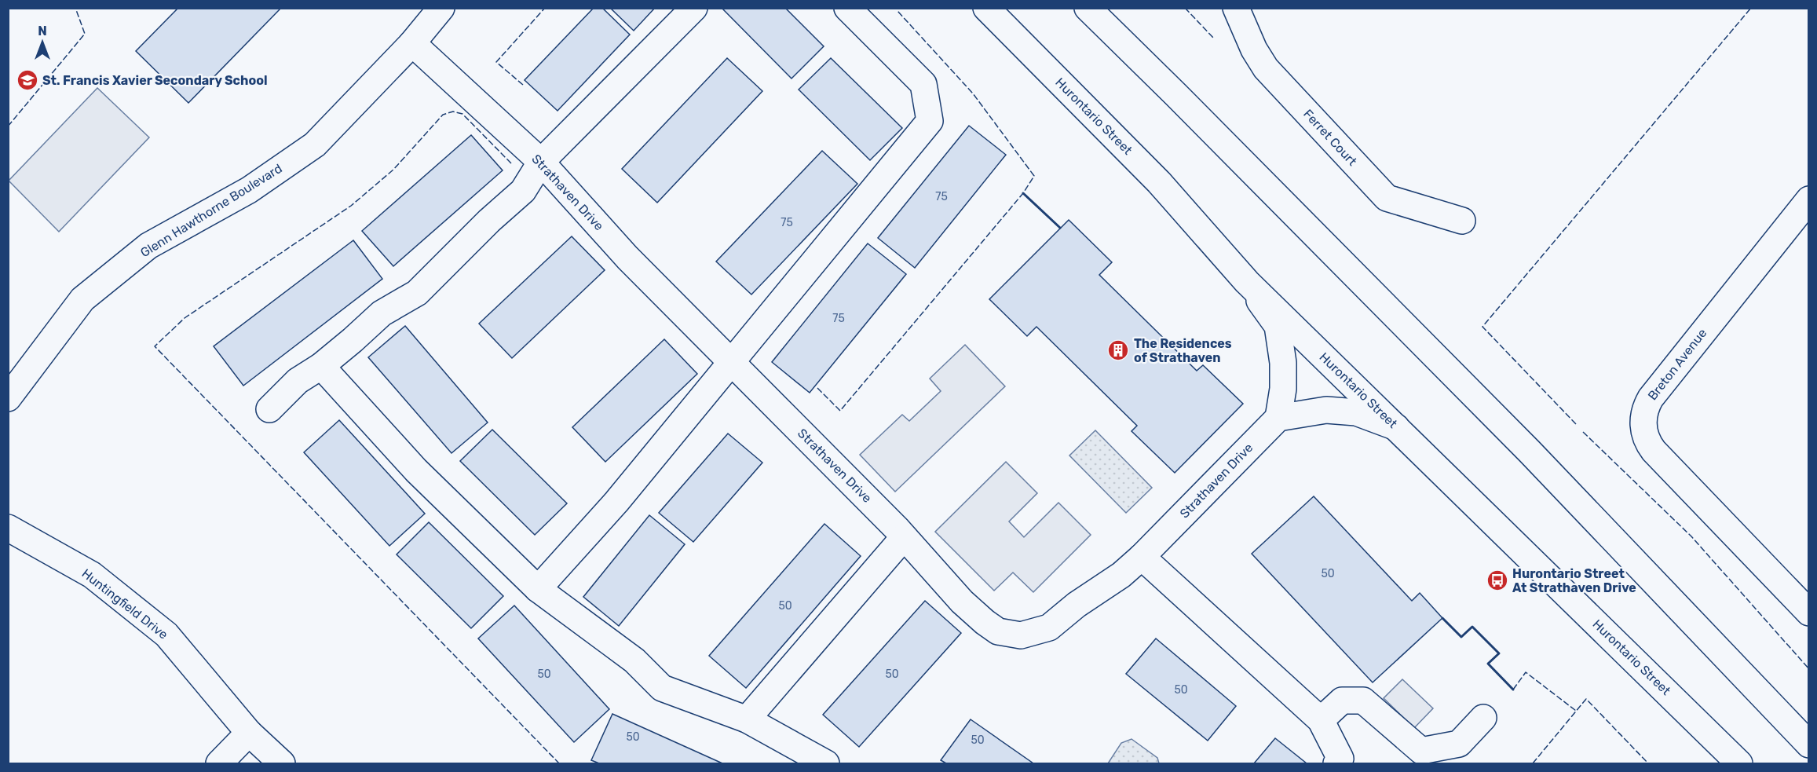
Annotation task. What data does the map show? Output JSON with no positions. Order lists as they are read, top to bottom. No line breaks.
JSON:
{"streets":{"street":["Hurontario Street","Ferret Court","Strathaven Drive","Glenn Hawthorne Boulevard","Breton Avenue","Huntingfield Drive"]},"crossings":[["Strathaven Drive","Glenn Hawthorne Boulevard"]],"places":{"school or university":["St. Francis Xavier Secondary School"],"building":["The Residences of Strathaven"],"bus stop":["Hurontario Street At Strathaven Drive"]},"house_numbers":["75","75","75","50","50","50","50","50","50","50"],"north":"top"}
